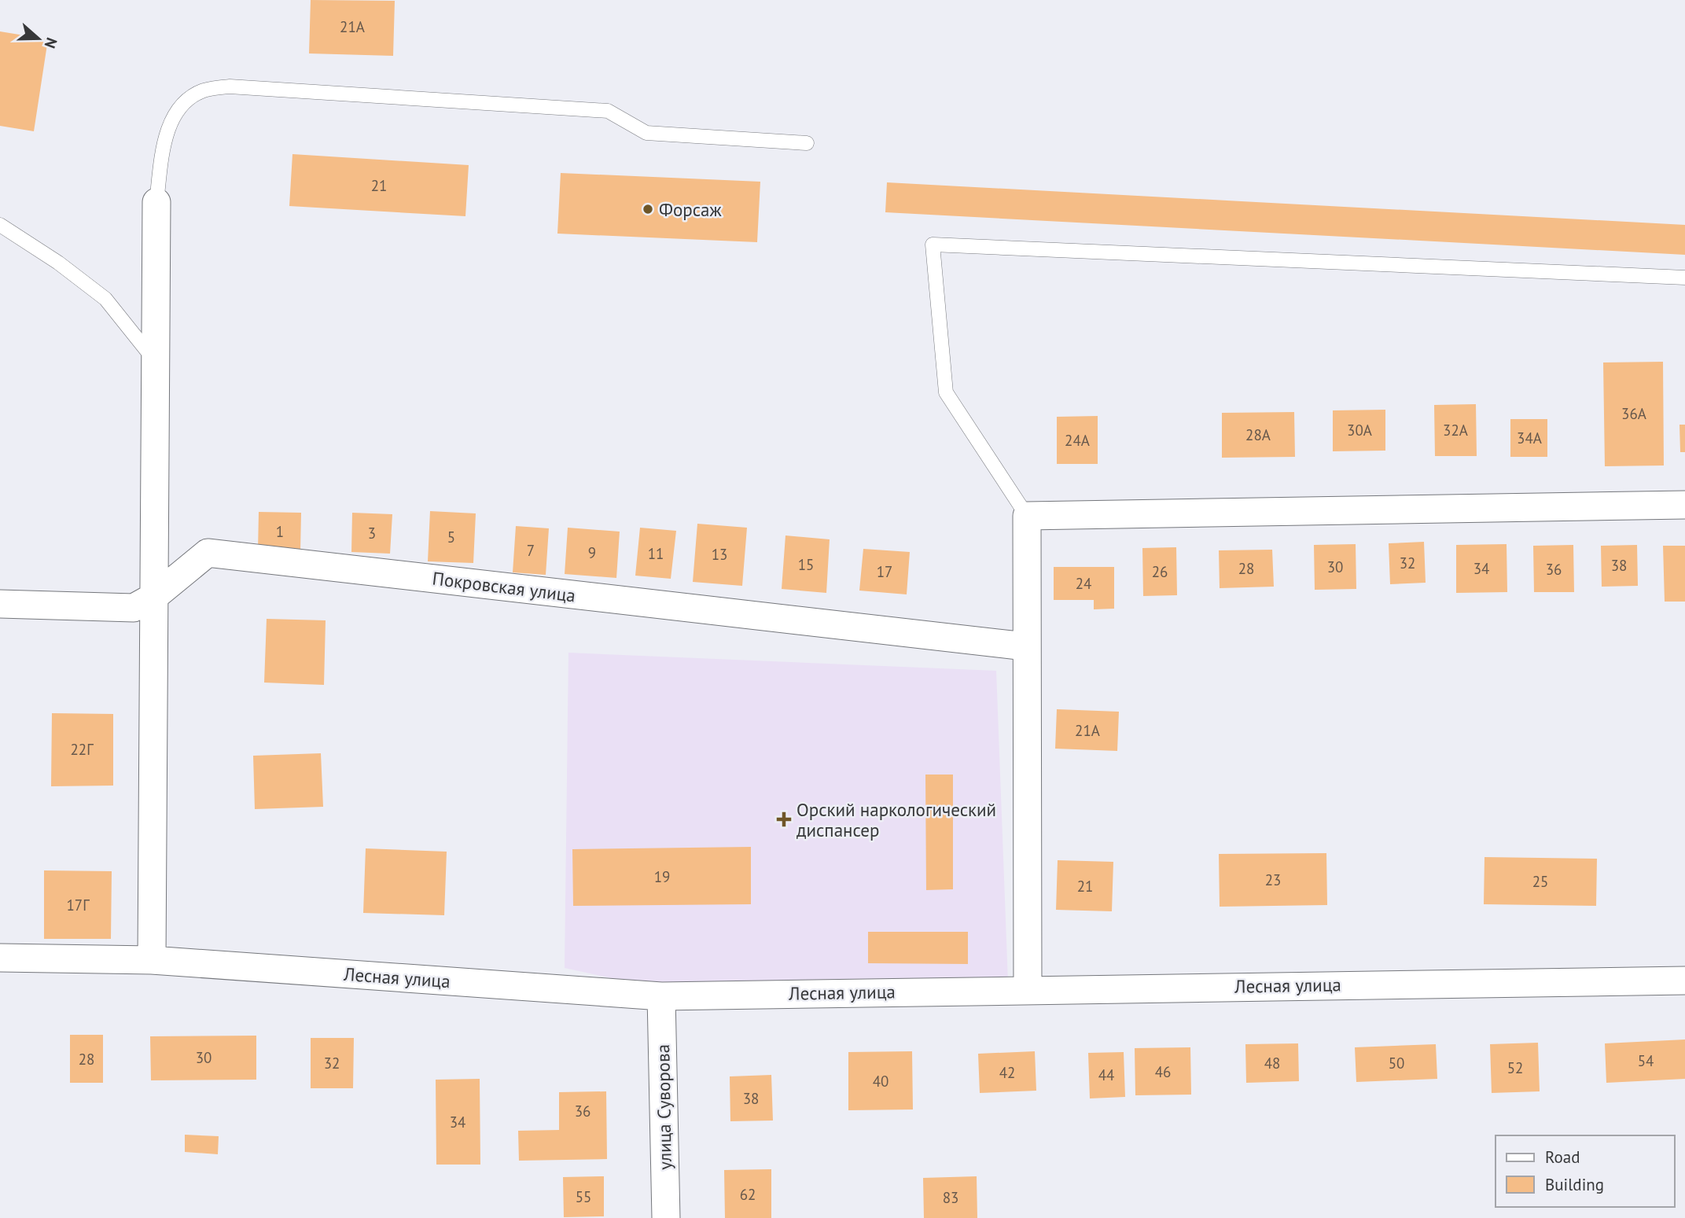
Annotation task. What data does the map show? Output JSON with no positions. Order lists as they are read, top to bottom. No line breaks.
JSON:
{"streets":{"street":["Покровская улица","Лесная улица","улица Суворова"]},"crossings":[["Лесная улица","улица Суворова"]],"places":{"other":["Форсаж"],"health":["Орский наркологический диспансер"]},"house_numbers":["21А","21","36А","30А","32А","28А","34А","24А","1","3","5","7","9","11","13","32","15","38","30","28","34","36","17","26","24","21А","22Г","19","23","25","21","17Г","30","28","54","32","48","50","52","46","42","44","40","38","36","34","62","55","83"],"legend":["Road","Building"],"north":"right"}
